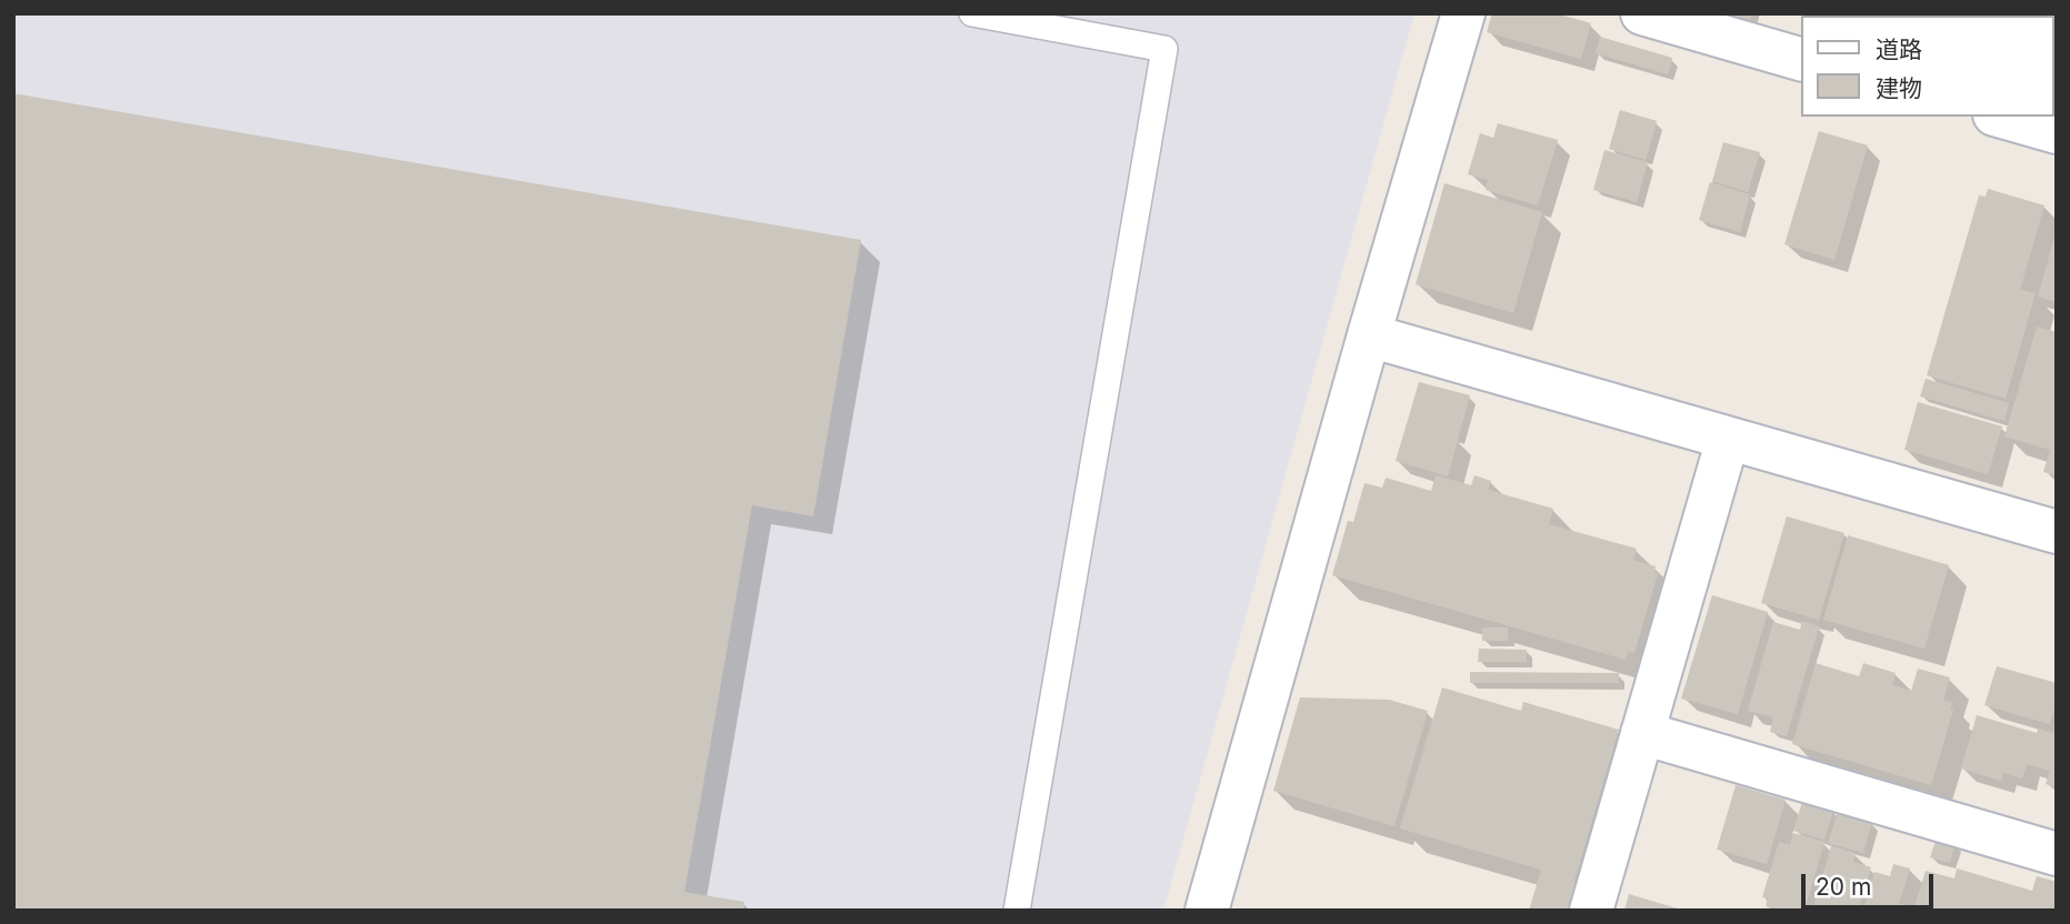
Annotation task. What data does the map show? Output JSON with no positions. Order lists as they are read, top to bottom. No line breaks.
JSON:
{"legend":["道路","建物"],"scale_bar":"20 m"}
